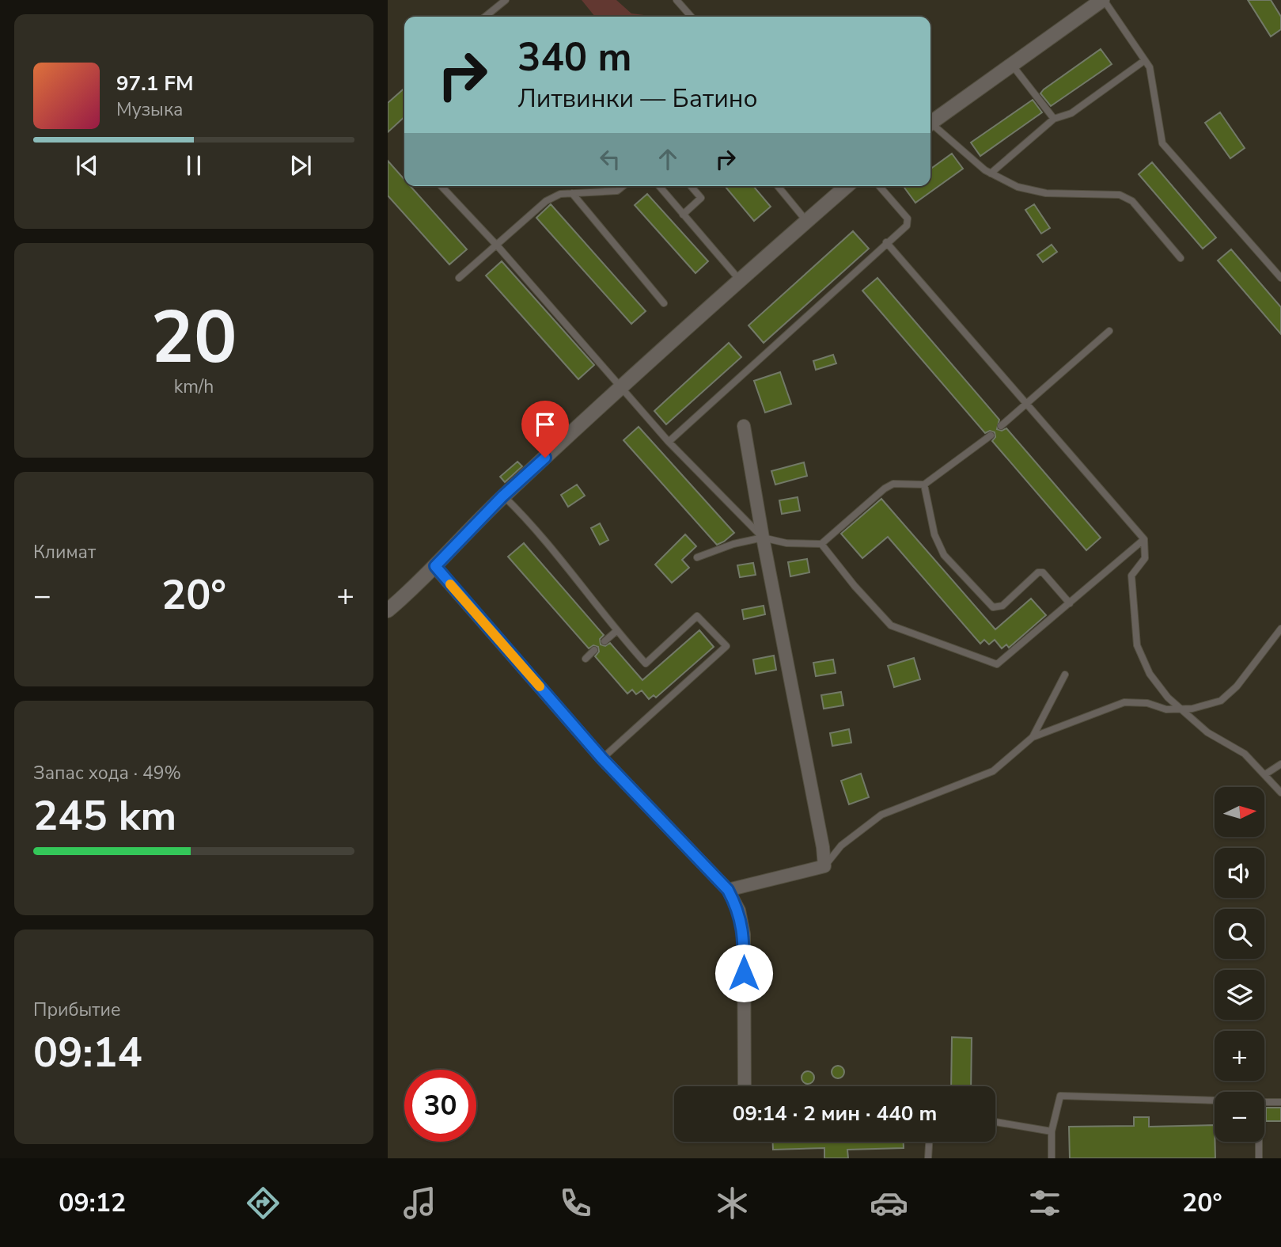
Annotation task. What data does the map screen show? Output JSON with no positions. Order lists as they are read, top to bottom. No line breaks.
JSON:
{"north":"right","page":{"turn":["340 m","Литвинки — Батино"],"song":["97.1 FM","Музыка"],"tile":[["20","km/h"],"Климат",["Запас хода · 49%","245 km"],["Прибытие","09:14"]],"heat":["−","20°","+"],"map_buttons":["+","−"],"limit":"30","trip":"09:14 · 2 мин · 440 m","tabs":["09:12","20°"]}}
